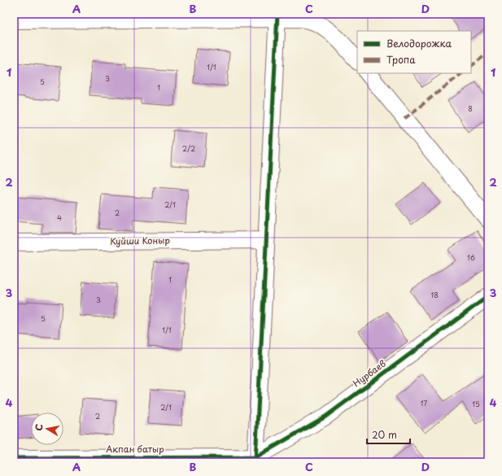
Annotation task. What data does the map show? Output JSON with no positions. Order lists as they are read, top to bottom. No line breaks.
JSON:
{"streets":{"street":["Куйши Коныр","Нурбаев","Акпан батыр"]},"crossings":[["Нурбаев","Акпан батыр"]],"house_numbers":["1/1","3","5","1","8","2/2","2/1","2","4","16","1","18","3","5","1/1","17","15","2/1","2"],"legend":["Велодорожка","Тропа"],"scale_bar":"20 m","north":"left","grid":{"columns":["A","B","C","D"],"rows":["1","2","3","4"]}}
